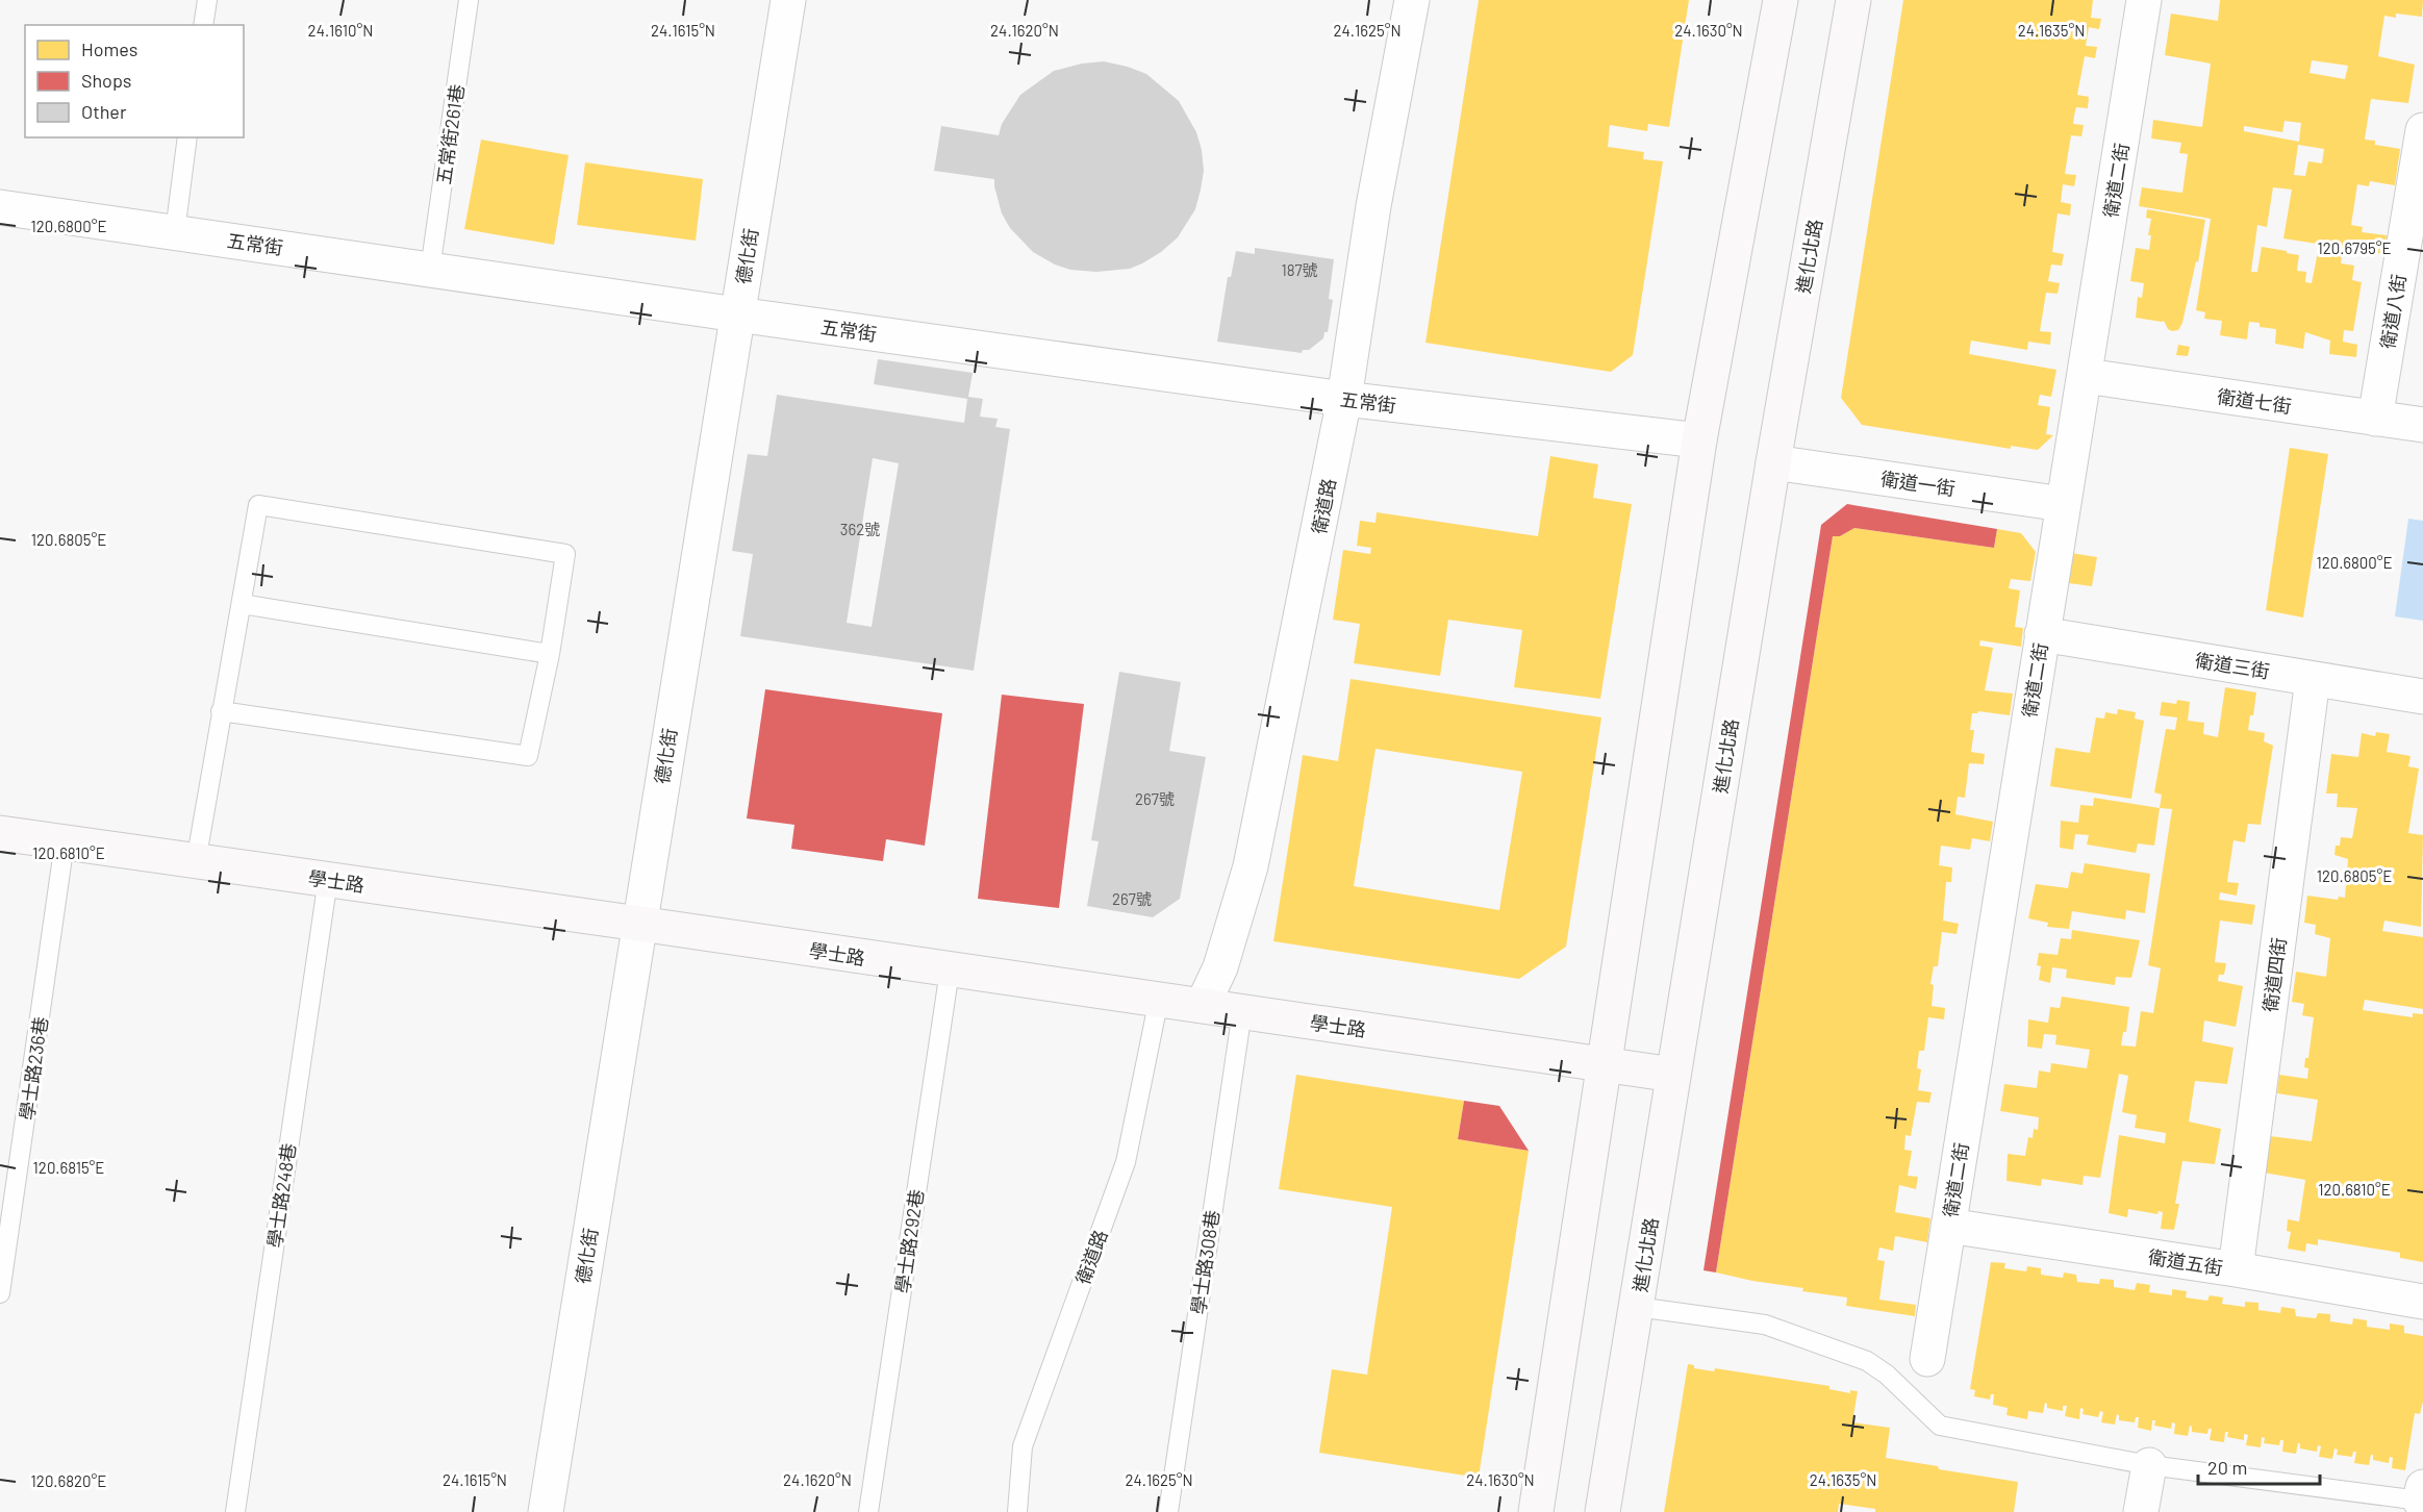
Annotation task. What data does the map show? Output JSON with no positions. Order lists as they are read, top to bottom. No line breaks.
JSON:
{"streets":{"main road":["進化北路","學士路"],"street":["衛道二街","五常街","德化街","衛道八街","衛道七街","衛道一街","衛道路","衛道三街","衛道四街","衛道五街"],"lane":["五常街261巷","學士路236巷","學士路248巷","學士路292巷","學士路308巷"]},"crossings":[["五常街261巷","五常街"],["衛道二街","衛道七街"],["衛道二街","衛道一街"],["衛道二街","衛道三街"],["衛道二街","衛道五街"],["五常街","德化街"],["五常街","衛道路"],["德化街","學士路"],["進化北路","衛道一街"],["進化北路","學士路"],["衛道八街","衛道七街"],["衛道路","學士路"],["衛道三街","衛道四街"],["學士路","學士路236巷"],["學士路","學士路248巷"],["學士路","學士路292巷"],["學士路","學士路308巷"],["衛道四街","衛道五街"]],"house_numbers":["187號","362號","267號","267號"],"legend":["Homes","Shops","Other"],"scale_bar":"20 m","coordinates":["24.1610°N","24.1615°N","24.1620°N","24.1625°N","24.1630°N","24.1635°N","120.6800°E","120.6795°E","120.6805°E","120.6810°E","120.6815°E","120.6820°E"]}
